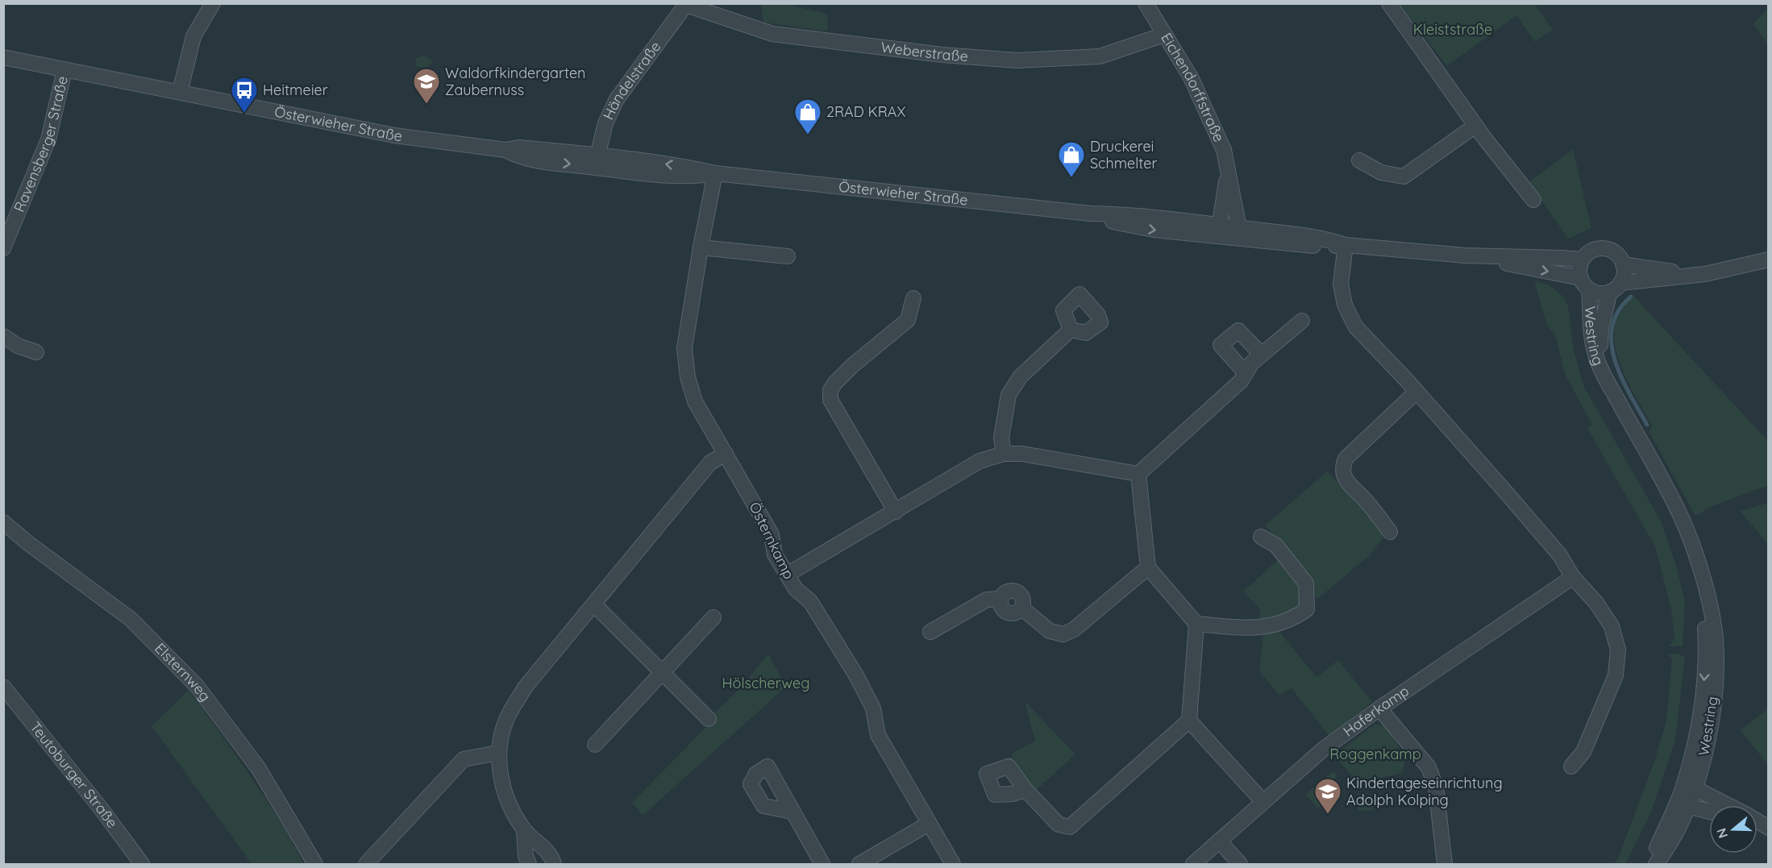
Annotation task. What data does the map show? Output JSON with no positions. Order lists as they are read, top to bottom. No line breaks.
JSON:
{"streets":{"street":["Weberstraße","Händelstraße","Eichendorffstraße","Österwieher Straße","Ravensberger Straße","Westring","Östernkamp","Elsternweg","Haferkamp","Teutoburger Straße"]},"crossings":[["Weberstraße","Händelstraße"],["Weberstraße","Eichendorffstraße"],["Händelstraße","Österwieher Straße"],["Eichendorffstraße","Österwieher Straße"],["Österwieher Straße","Ravensberger Straße"],["Österwieher Straße","Westring"],["Österwieher Straße","Östernkamp"]],"parks":["Kleiststraße","Hölscherweg","Roggenkamp"],"places":{"school or university":["Waldorfkindergarten Zaubernuss","Kindertageseinrichtung Adolph Kolping"],"bus stop":["Heitmeier"],"shop":["2RAD KRAX","Druckerei Schmelter"]},"north":"left"}
